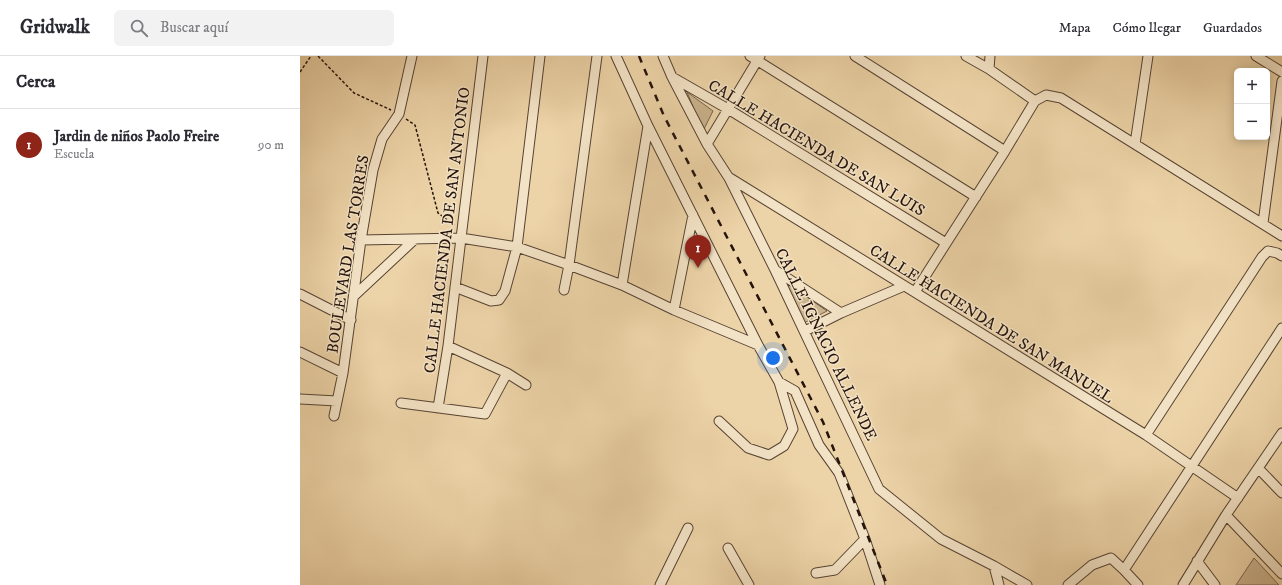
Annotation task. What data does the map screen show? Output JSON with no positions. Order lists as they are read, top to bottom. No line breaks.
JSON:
{"streets":{"street":["CALLE HACIENDA DE SAN LUIS","CALLE HACIENDA DE SAN ANTONIO","BOULEVARD LAS TORRES","CALLE HACIENDA DE SAN MANUEL","CALLE IGNACIO ALLENDE"]},"crossings":[["CALLE HACIENDA DE SAN LUIS","CALLE IGNACIO ALLENDE"],["CALLE HACIENDA DE SAN MANUEL","CALLE IGNACIO ALLENDE"]],"page":{"header":"Gridwalk","search":"Buscar aquí","nav":["Mapa","Cómo llegar","Guardados"],"heading":"Cerca","map_buttons":["+","−"],"list":[{"mark":"1","name":"Jardin de niños Paolo Freire","note":"Escuela","value":"90 m"}],"pins":"1"}}
